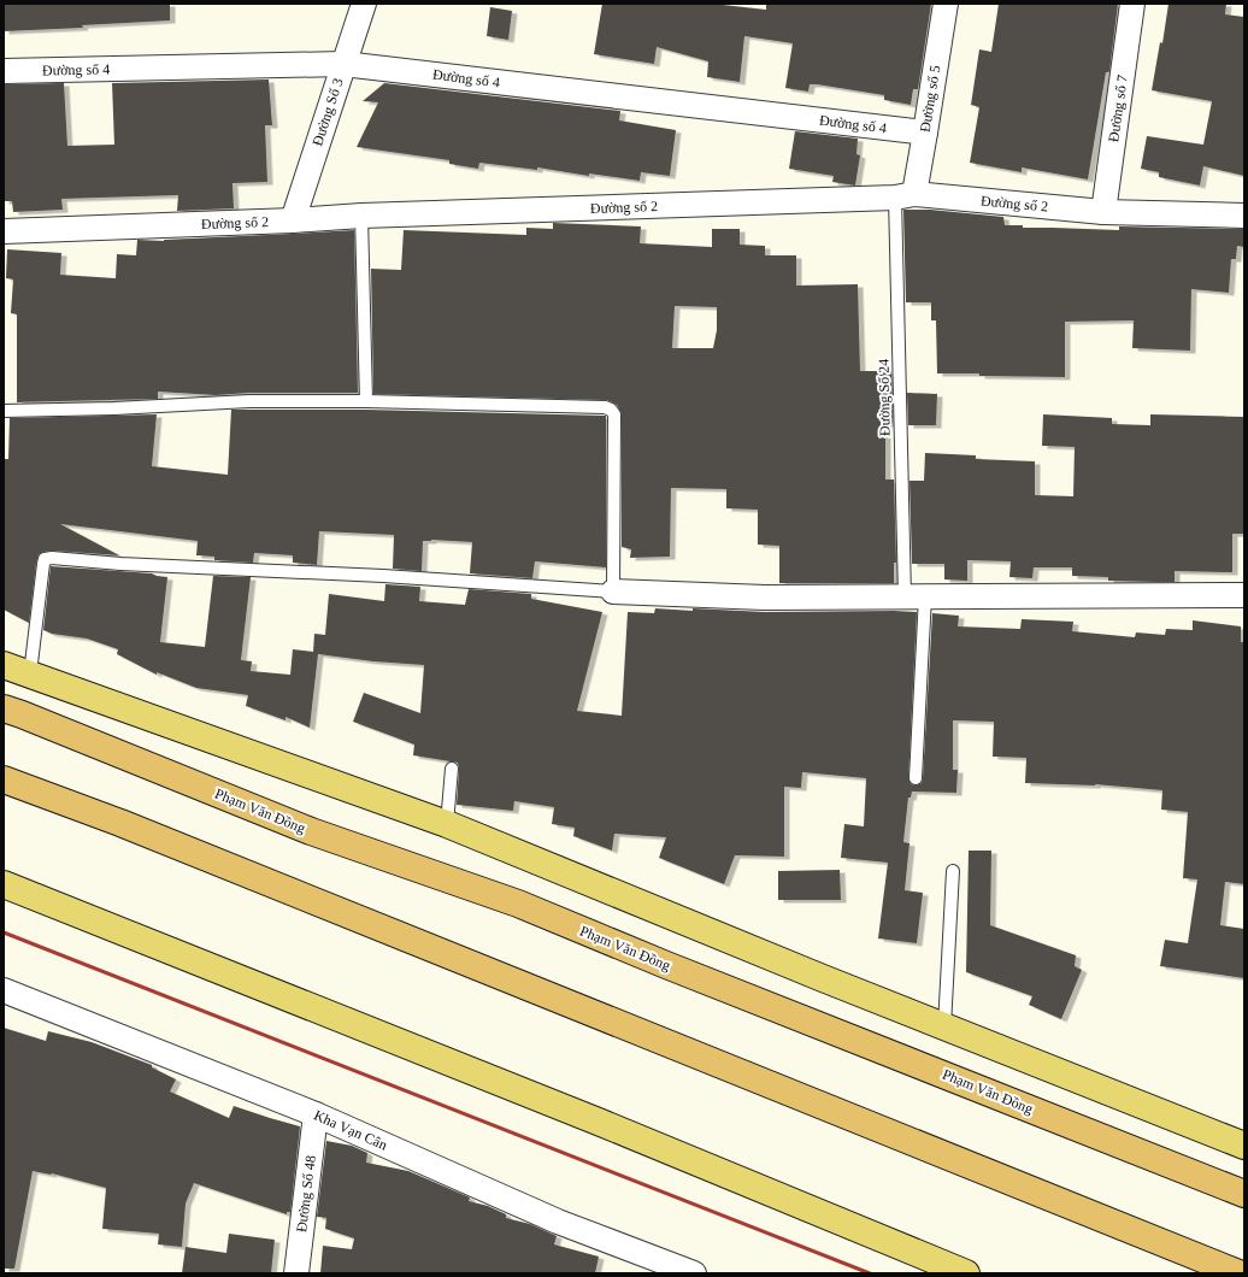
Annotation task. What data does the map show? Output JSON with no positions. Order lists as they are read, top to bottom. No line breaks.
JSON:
{"streets":{"highway":["Phạm Văn Đồng"],"street":["Đường số 4","Đường số 5","Đường số 7","Đường Số 3","Đường số 2","Kha Vạn Cân","Đường Số 48"],"lane":["Đường Số 24"]},"crossings":[["Đường số 4","Đường số 5"],["Đường số 4","Đường Số 3"],["Đường số 5","Đường số 2"],["Đường số 5","Đường Số 24"],["Đường số 7","Đường số 2"],["Đường Số 3","Đường số 2"],["Đường số 2","Đường Số 24"],["Kha Vạn Cân","Đường Số 48"]]}
